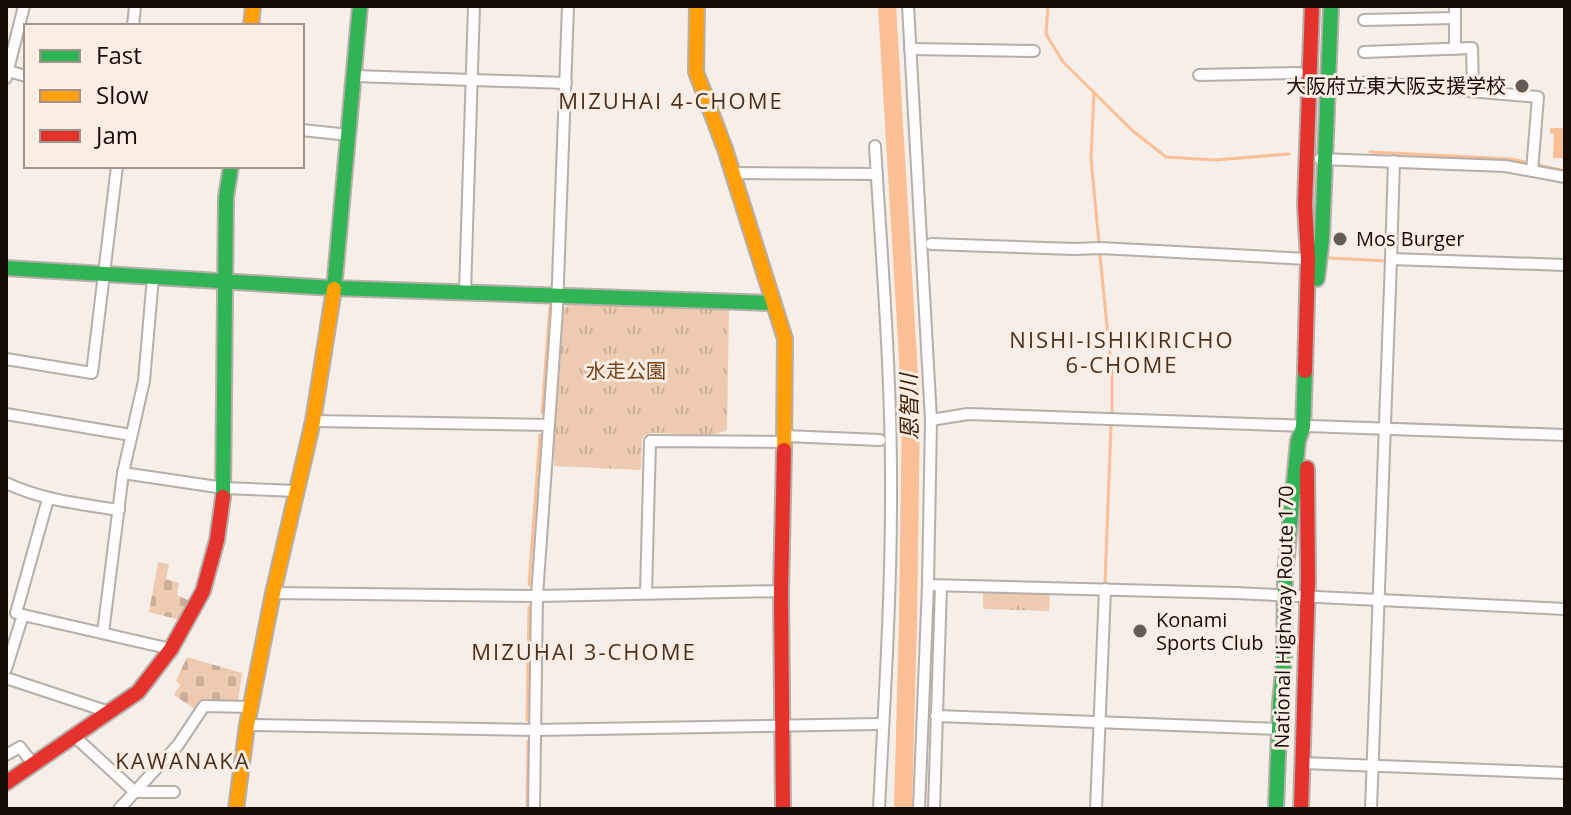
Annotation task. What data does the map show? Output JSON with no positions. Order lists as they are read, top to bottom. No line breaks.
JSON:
{"streets":{"main road":["National Highway Route 170"]},"districts":["MIZUHAI 4-CHOME","NISHI-ISHIKIRICHO 6-CHOME","MIZUHAI 3-CHOME","KAWANAKA"],"water":["恩智川"],"parks":["水走公園"],"places":["大阪府立東大阪支援学校","Mos Burger","Konami Sports Club"],"legend":["Fast","Slow","Jam"]}
